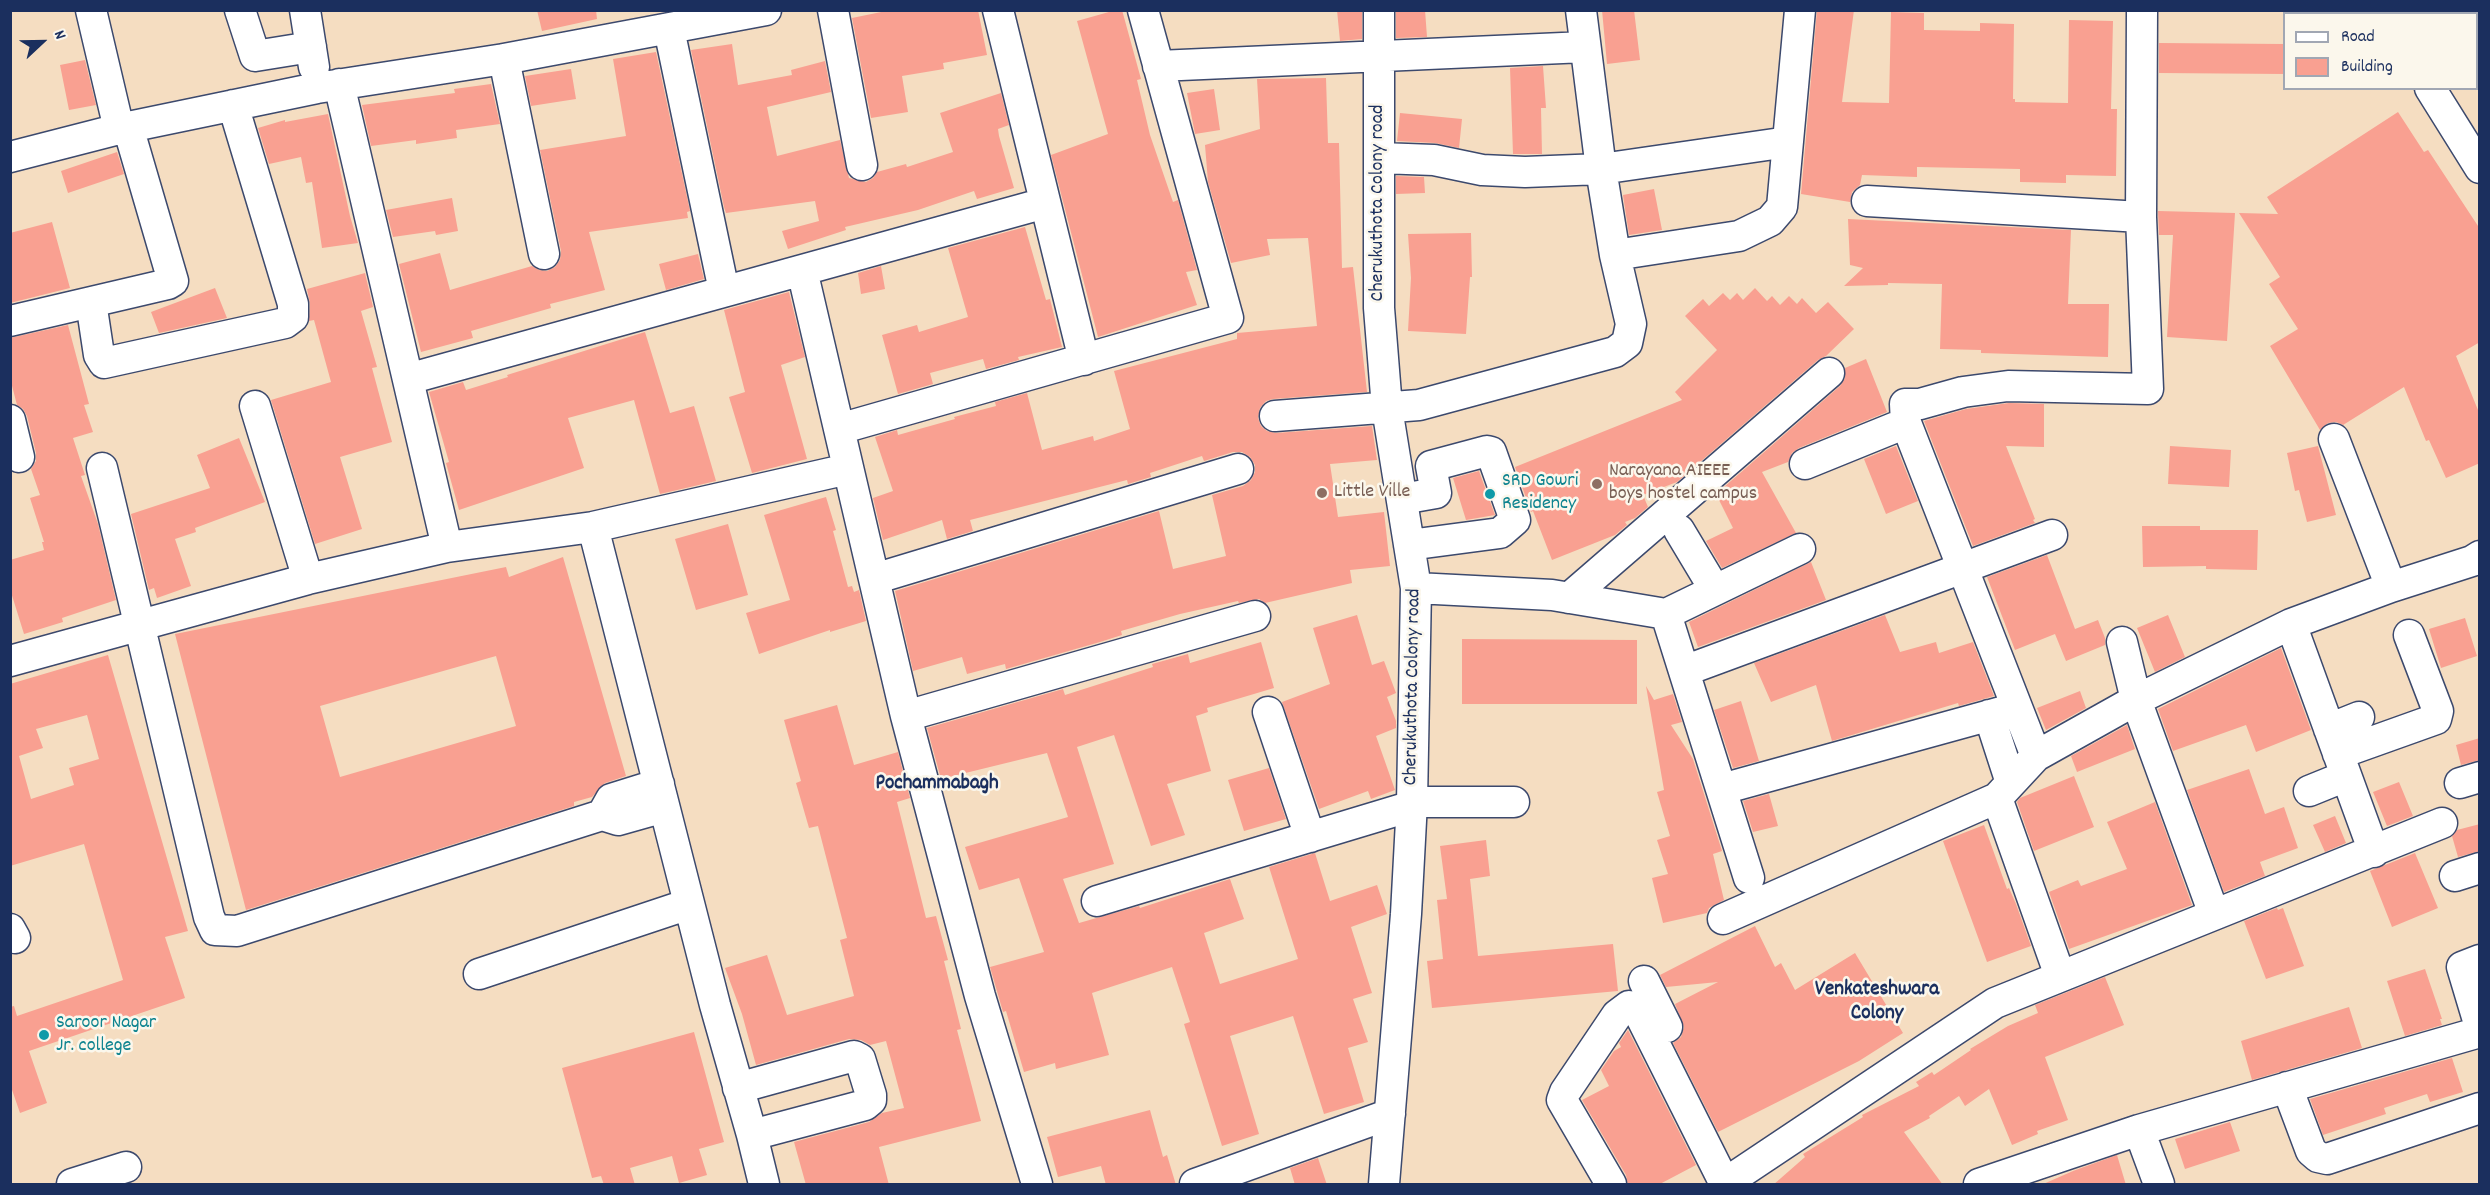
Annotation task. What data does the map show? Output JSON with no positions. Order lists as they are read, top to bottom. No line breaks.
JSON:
{"streets":{"street":["Cherukuthota Colony road"]},"districts":["Pochammabagh","Venkateshwara Colony"],"places":["Narayana AIEEE boys hostel campus","Little Ville","SRD Gowri Residency","Saroor Nagar Jr. college"],"legend":["Road","Building"],"north":"right"}
